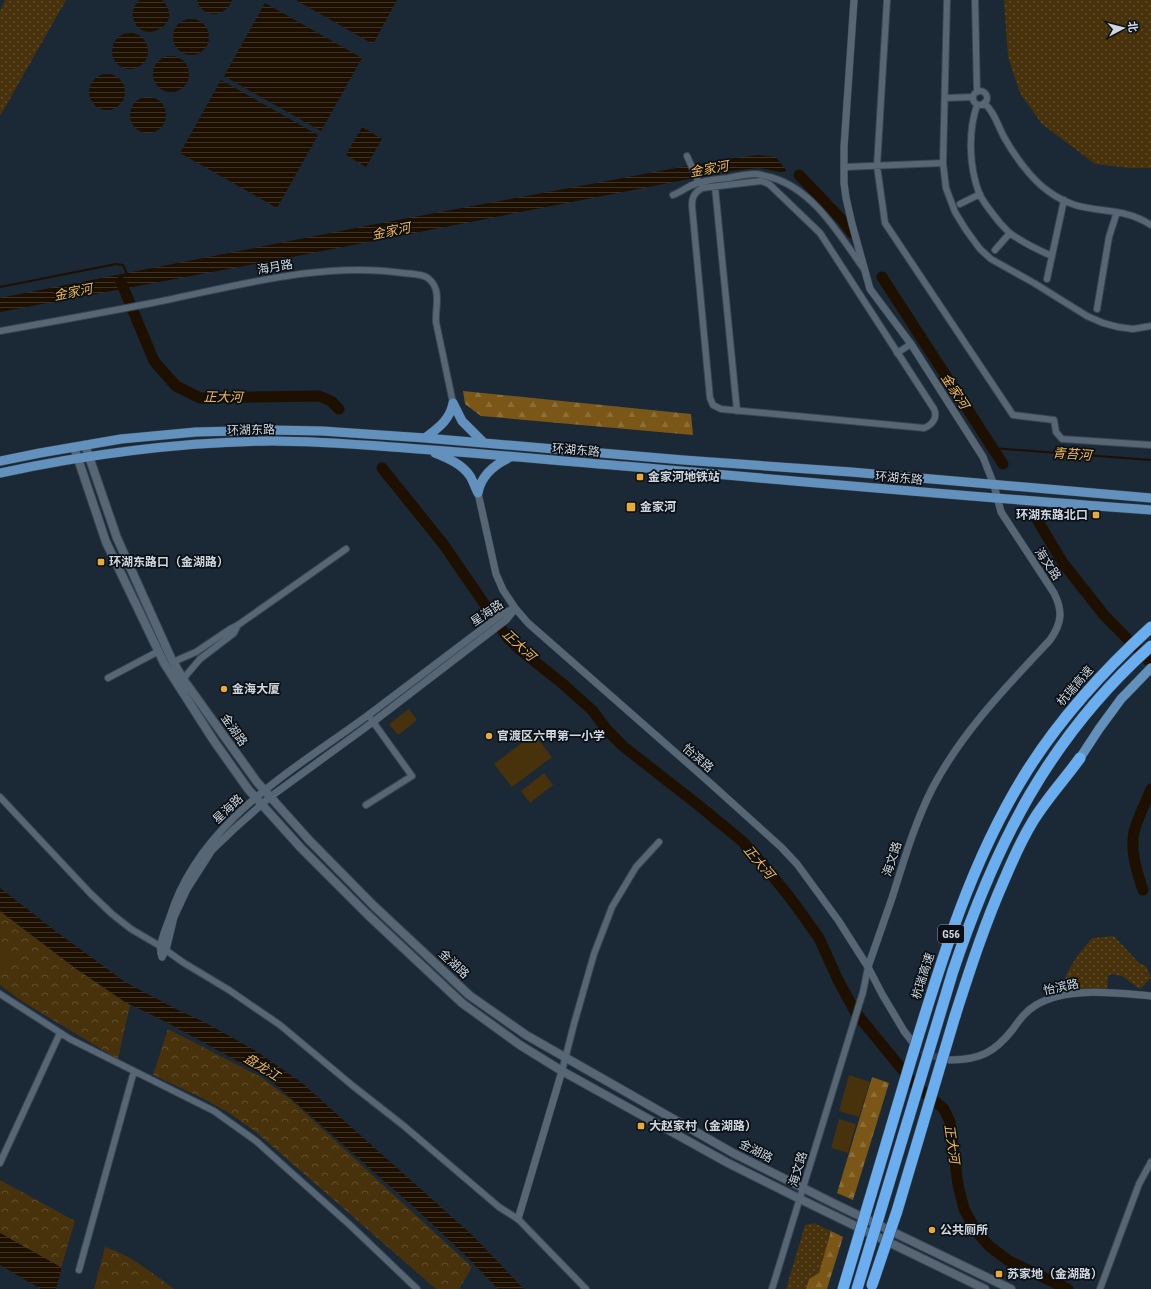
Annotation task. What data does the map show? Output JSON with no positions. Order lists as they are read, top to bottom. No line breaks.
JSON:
{"streets":{"highway":["杭瑞高速","G56"],"main road":["环湖东路","金湖路"],"street":["海月路","海文路","星海路","怡滨路"]},"crossings":[["环湖东路","海文路"],["环湖东路","金湖路"],["海文路","金湖路"],["海文路","怡滨路"],["星海路","金湖路"],["星海路","怡滨路"]],"water":["金家河","正大河","青苔河","盘龙江"],"places":{"transit":["金家河地铁站","金家河","环湖东路北口","环湖东路口（金湖路）","大赵家村（金湖路）","苏家地（金湖路）"],"other":["金海大厦","官渡区六甲第一小学","公共厕所"]},"north":"right"}
